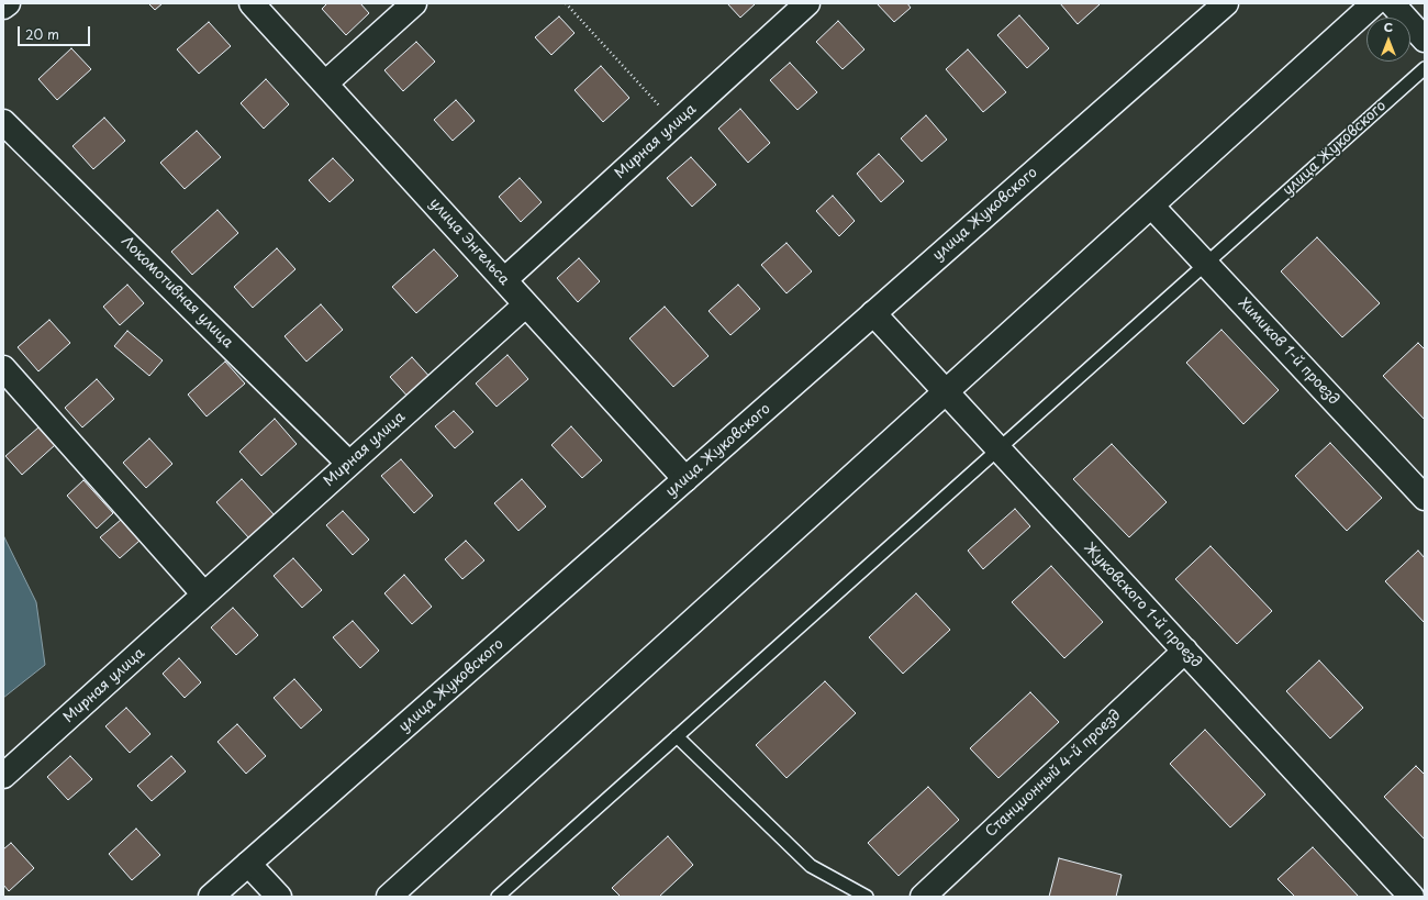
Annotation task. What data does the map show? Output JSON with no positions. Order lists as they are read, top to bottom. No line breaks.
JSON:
{"streets":{"street":["Мирная улица","улица Жуковского","улица Энгельса","Локомотивная улица","Химиков 1-й проезд","Жуковского 1-й проезд","Станционный 4-й проезд"]},"crossings":[["Мирная улица","улица Энгельса"],["Мирная улица","Локомотивная улица"],["улица Жуковского","улица Энгельса"],["улица Жуковского","Химиков 1-й проезд"],["улица Жуковского","Жуковского 1-й проезд"],["Жуковского 1-й проезд","Станционный 4-й проезд"]],"scale_bar":"20 m","north":"top"}
